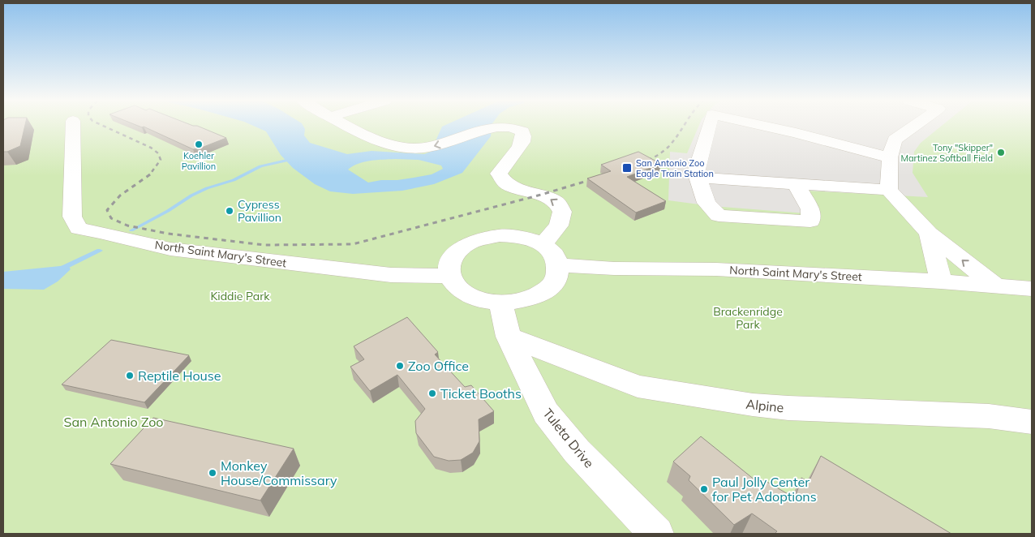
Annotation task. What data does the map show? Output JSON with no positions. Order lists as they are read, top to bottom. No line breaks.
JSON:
{"streets":{"street":["North Saint Mary's Street","Alpine","Tuleta Drive"]},"crossings":[["North Saint Mary's Street","Tuleta Drive"],["Alpine","Tuleta Drive"]],"parks":["Kiddie Park","Brackenridge Park","San Antonio Zoo"],"places":{"other":["Koehler Pavillion","Tony \"Skipper\" Martinez Softball Field","Cypress Pavillion","Zoo Office","Reptile House","Ticket Booths","Monkey House/Commissary","Paul Jolly Center for Pet Adoptions"],"transit":["San Antonio Zoo Eagle Train Station"]}}
